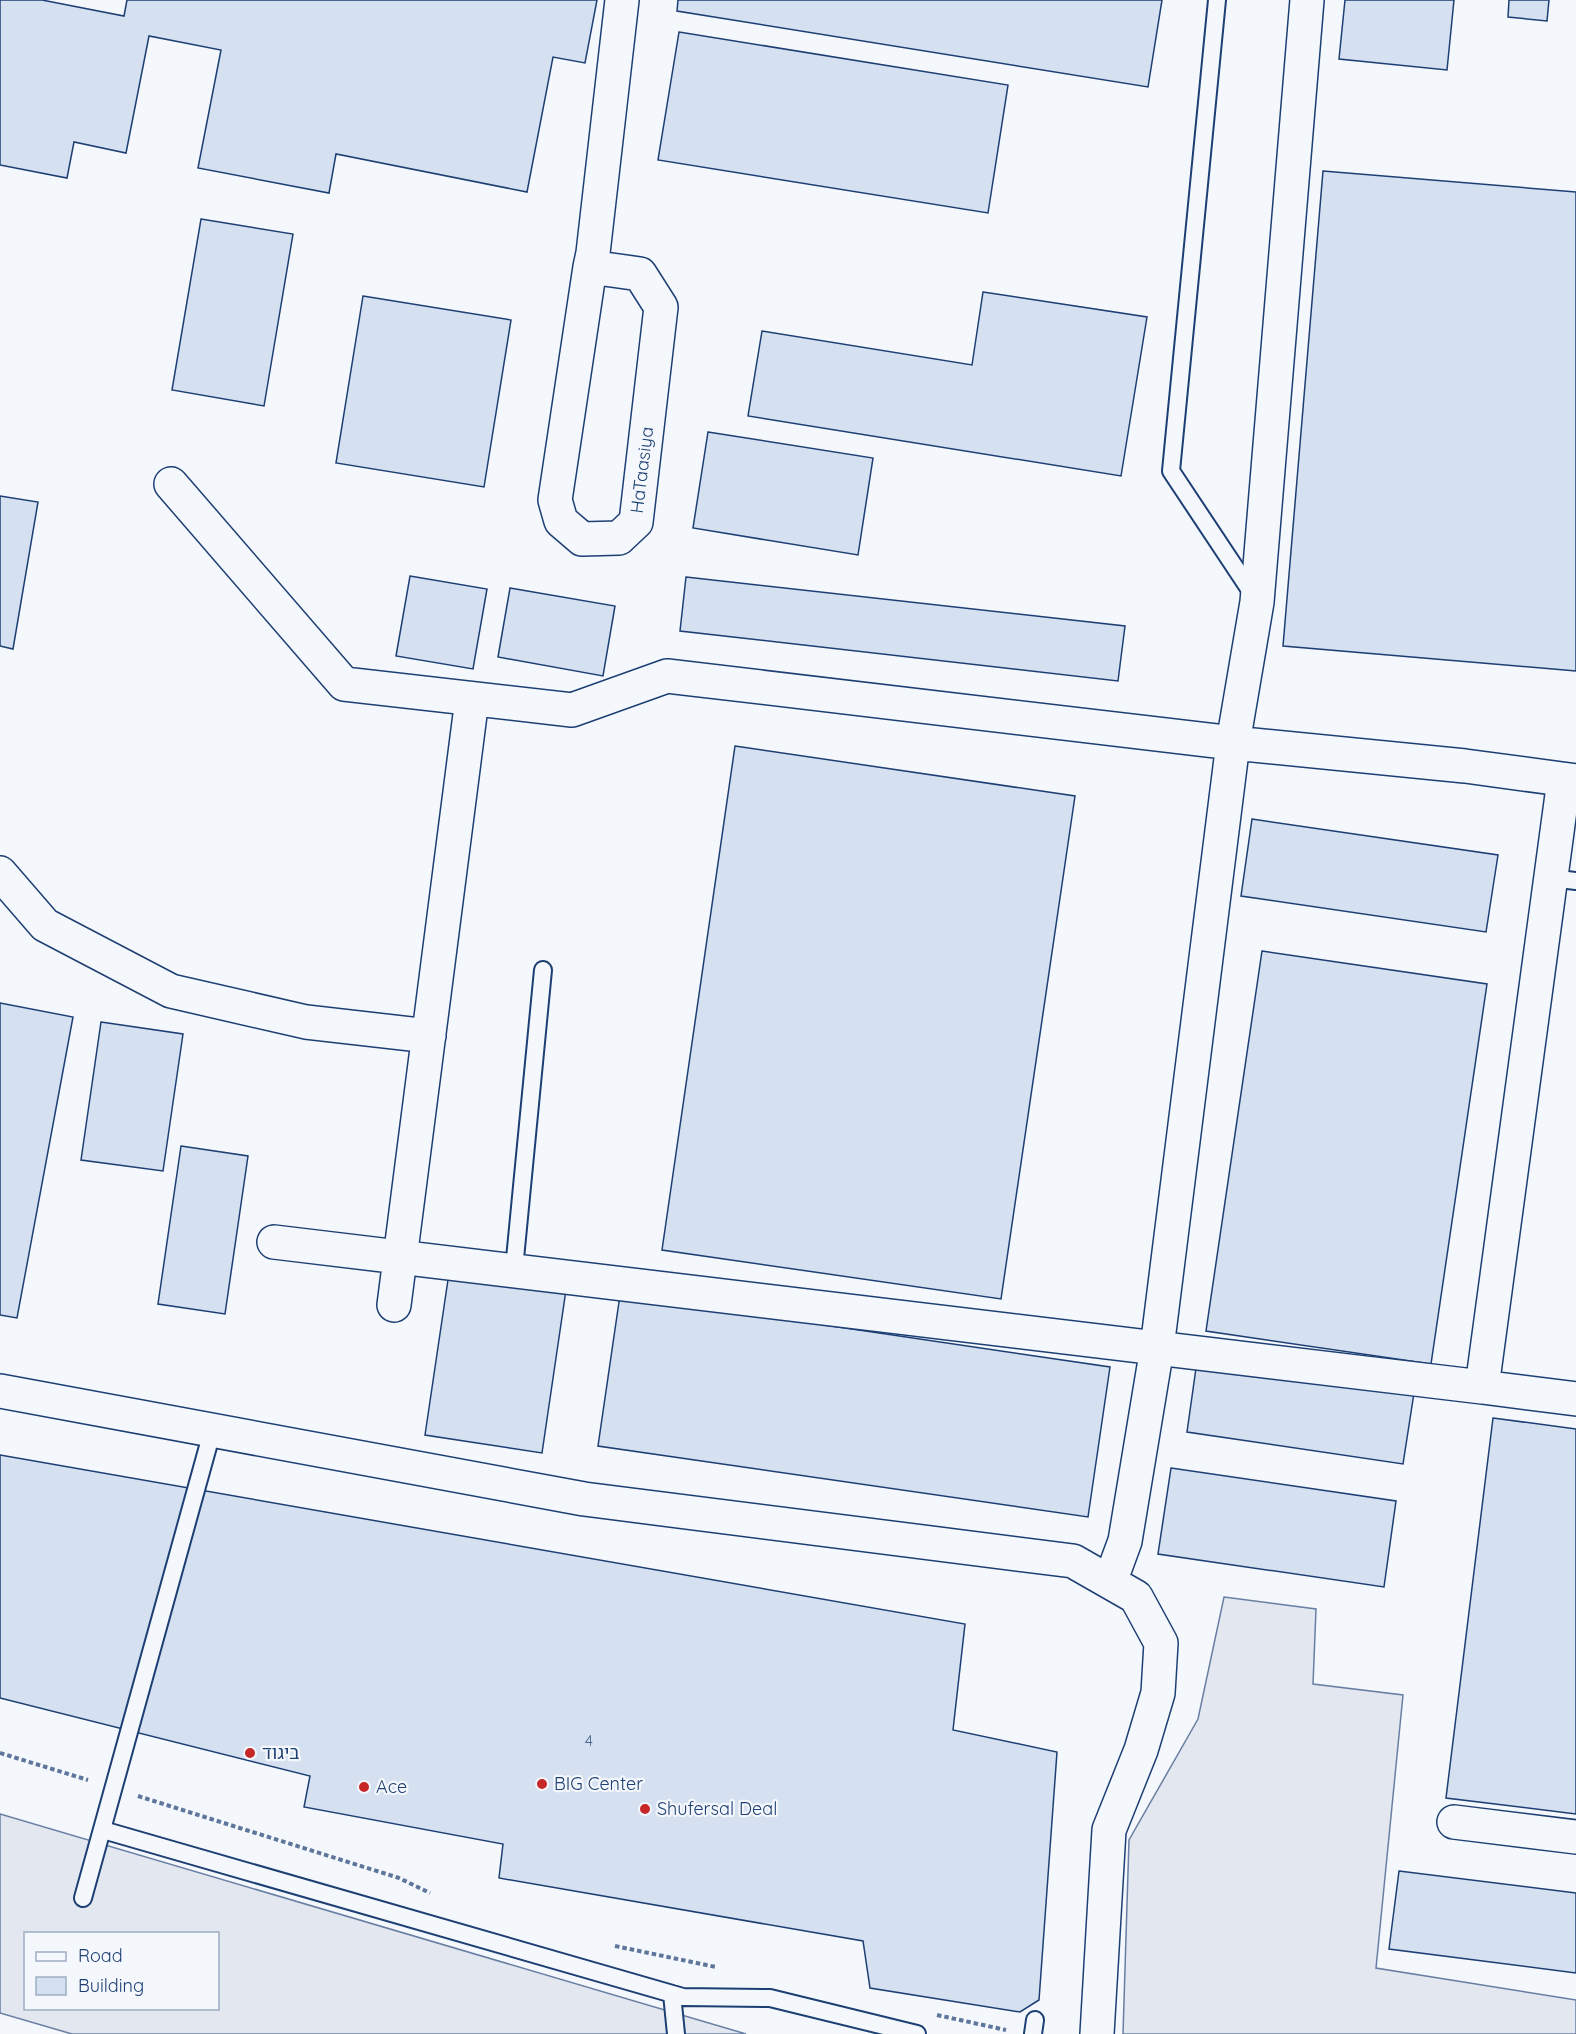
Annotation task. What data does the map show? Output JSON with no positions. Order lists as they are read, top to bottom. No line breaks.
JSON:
{"streets":{"street":["HaTaasiya"]},"places":["ביגוד","BIG Center","Ace","Shufersal Deal"],"house_numbers":["4"],"legend":["Road","Building"]}
